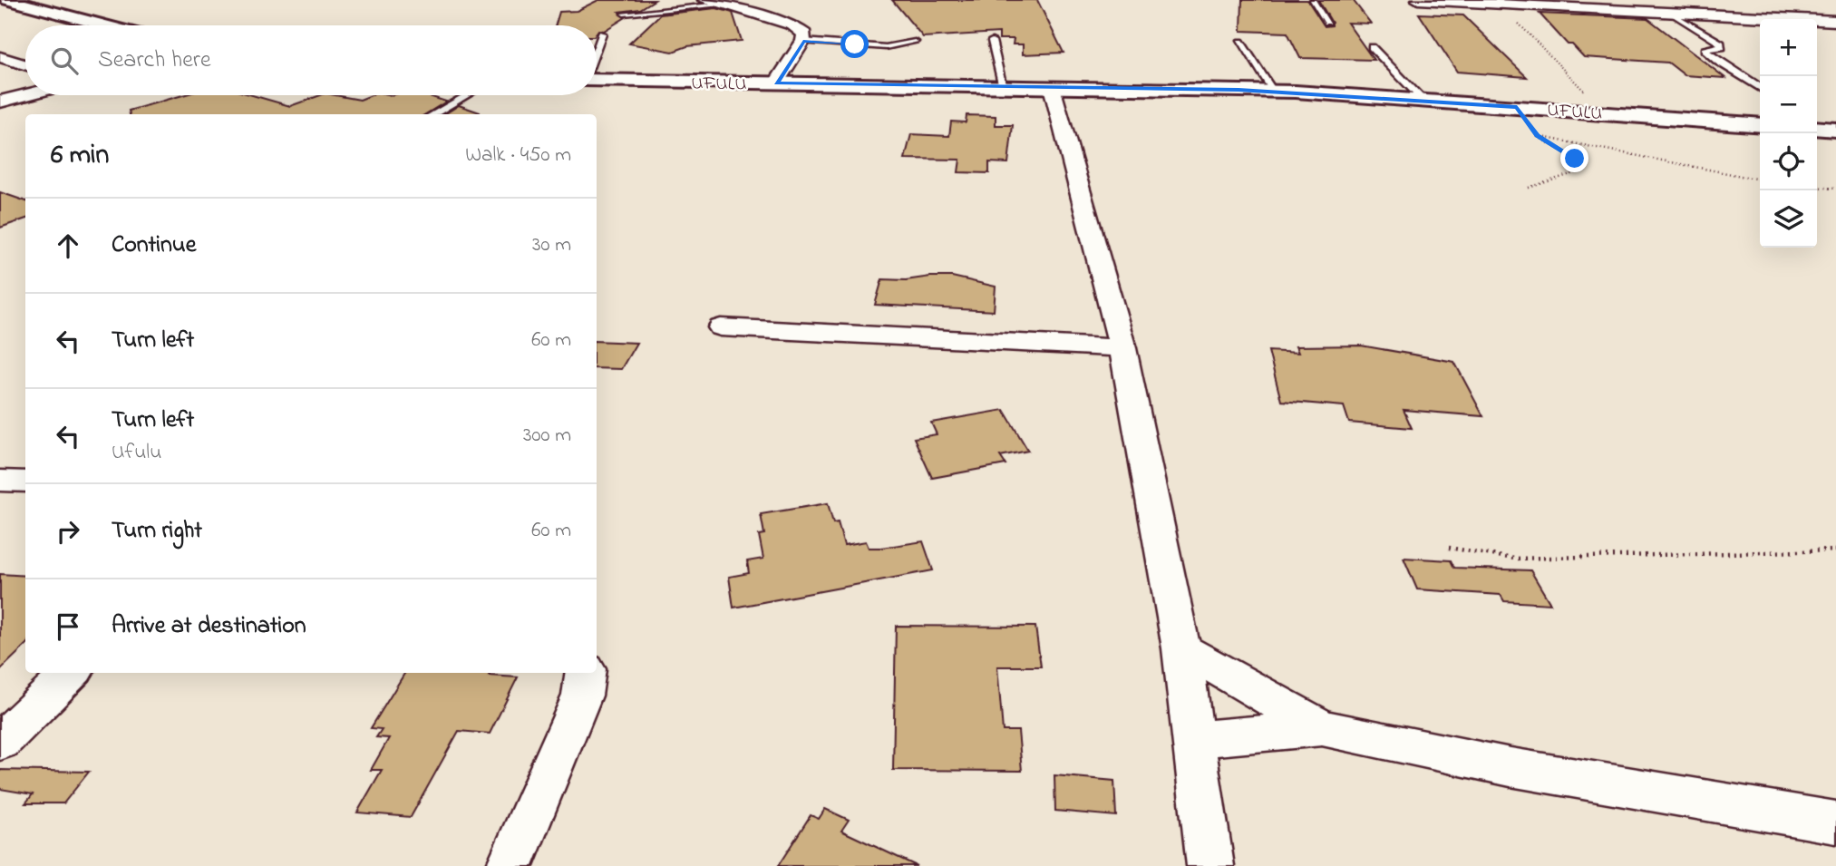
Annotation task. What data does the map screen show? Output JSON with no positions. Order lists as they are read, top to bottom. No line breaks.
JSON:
{"streets":{"street":["UFULU"]},"page":{"map_buttons":["+","−"],"search":"Search here","heading":["6 min","Walk · 450 m"],"list":[["Continue","30 m"],["Turn left","60 m"],["Turn left","Ufulu","300 m"],["Turn right","60 m"],"Arrive at destination"]}}
